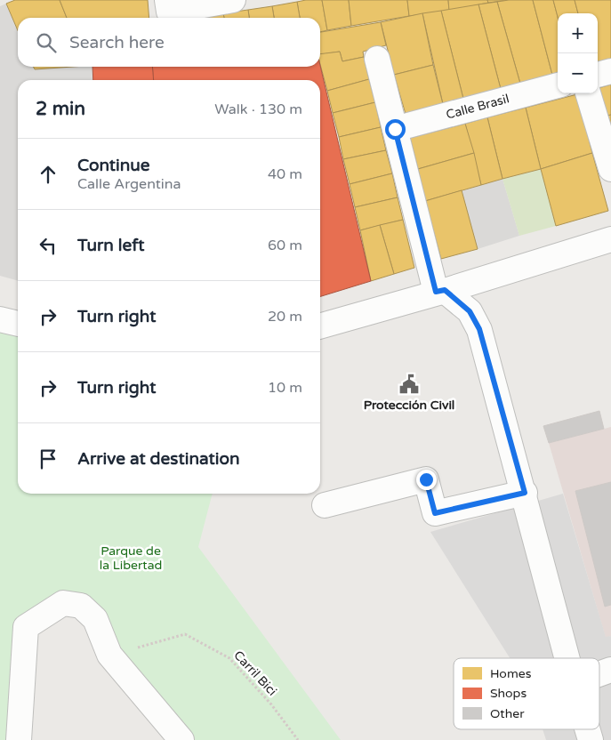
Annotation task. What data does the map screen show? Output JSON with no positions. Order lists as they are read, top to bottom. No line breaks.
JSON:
{"streets":{"street":["Calle Brasil"],"path":["Carril Bici"]},"parks":["Parque de la Libertad"],"places":{"public building":["Protección Civil"]},"legend":["Homes","Shops","Other"],"page":{"map_buttons":["+","−"],"search":"Search here","heading":["2 min","Walk · 130 m"],"list":[["Continue","Calle Argentina","40 m"],["Turn left","60 m"],["Turn right","20 m"],["Turn right","10 m"],"Arrive at destination"]}}
